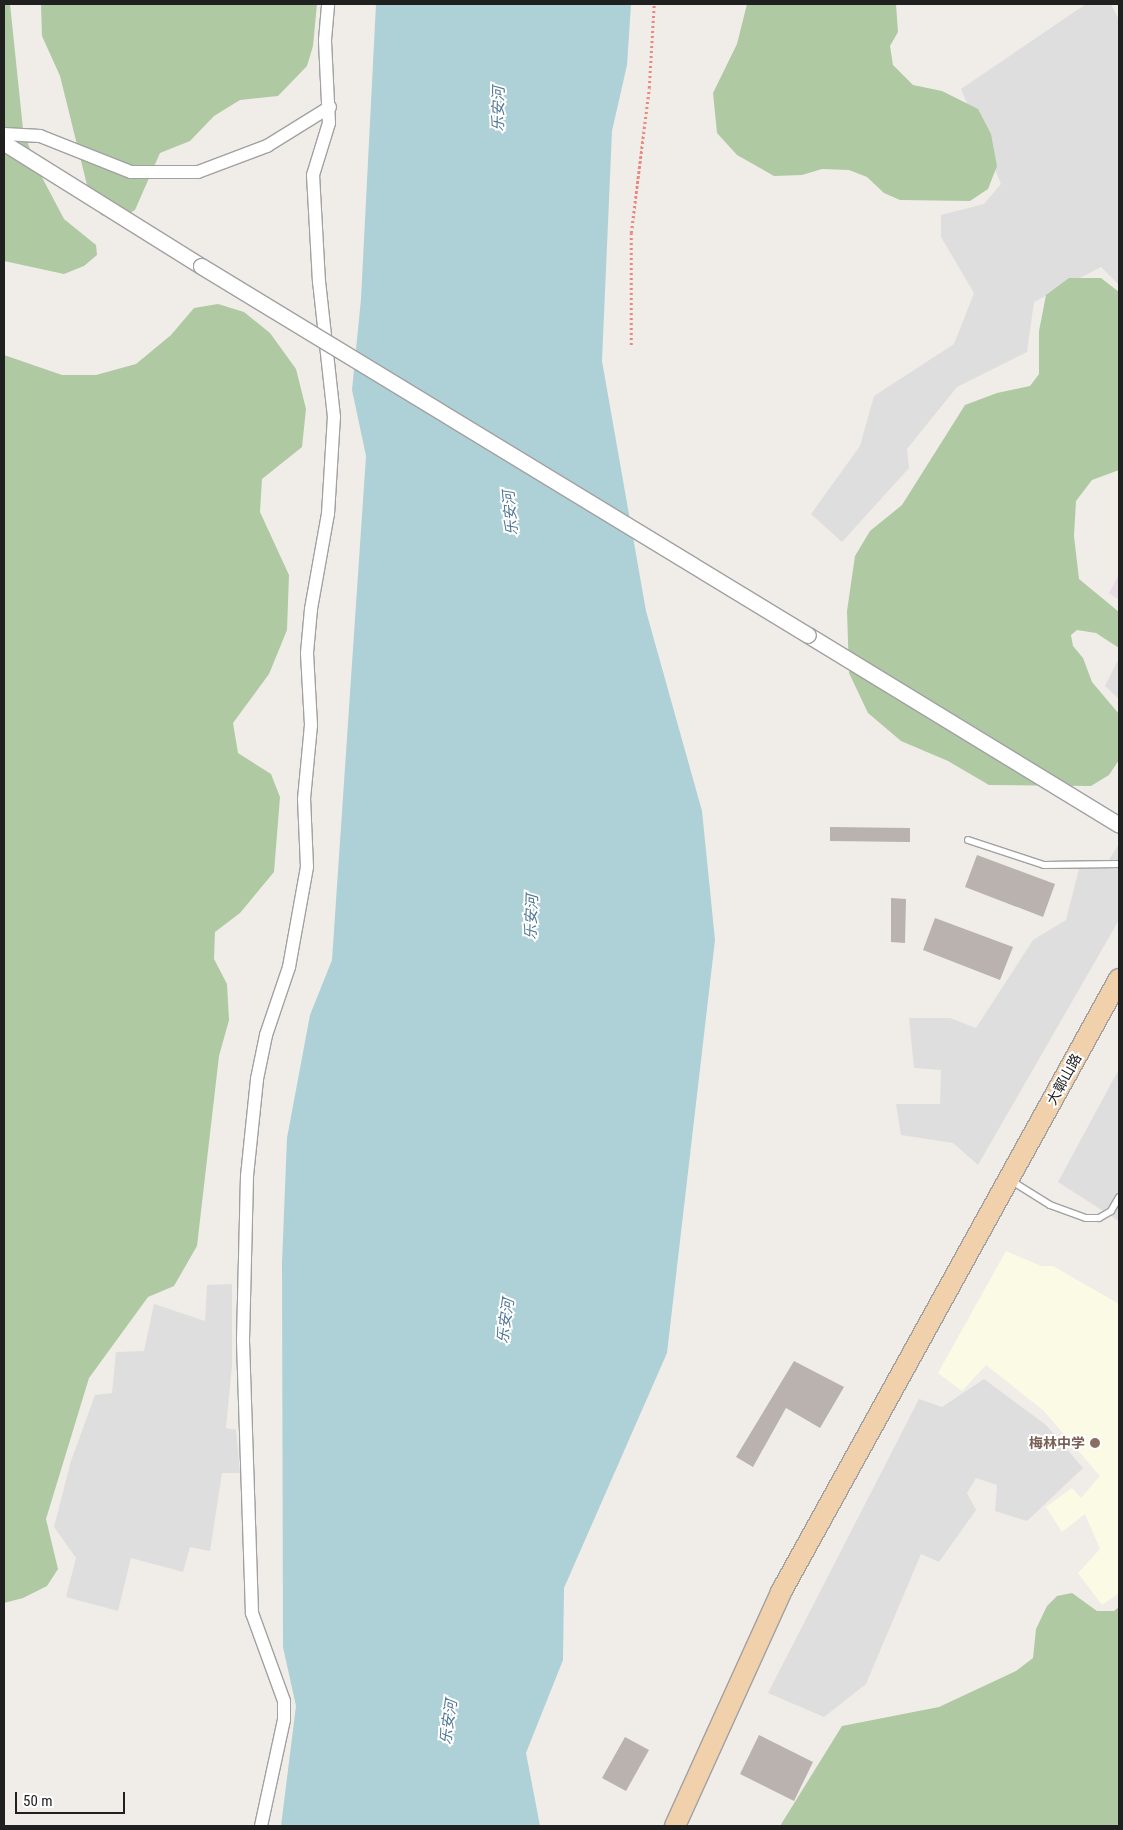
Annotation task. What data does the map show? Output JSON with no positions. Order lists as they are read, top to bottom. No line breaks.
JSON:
{"streets":{"main road":["大鄣山路"]},"water":["乐安河"],"places":["梅林中学"],"scale_bar":"50 m"}
